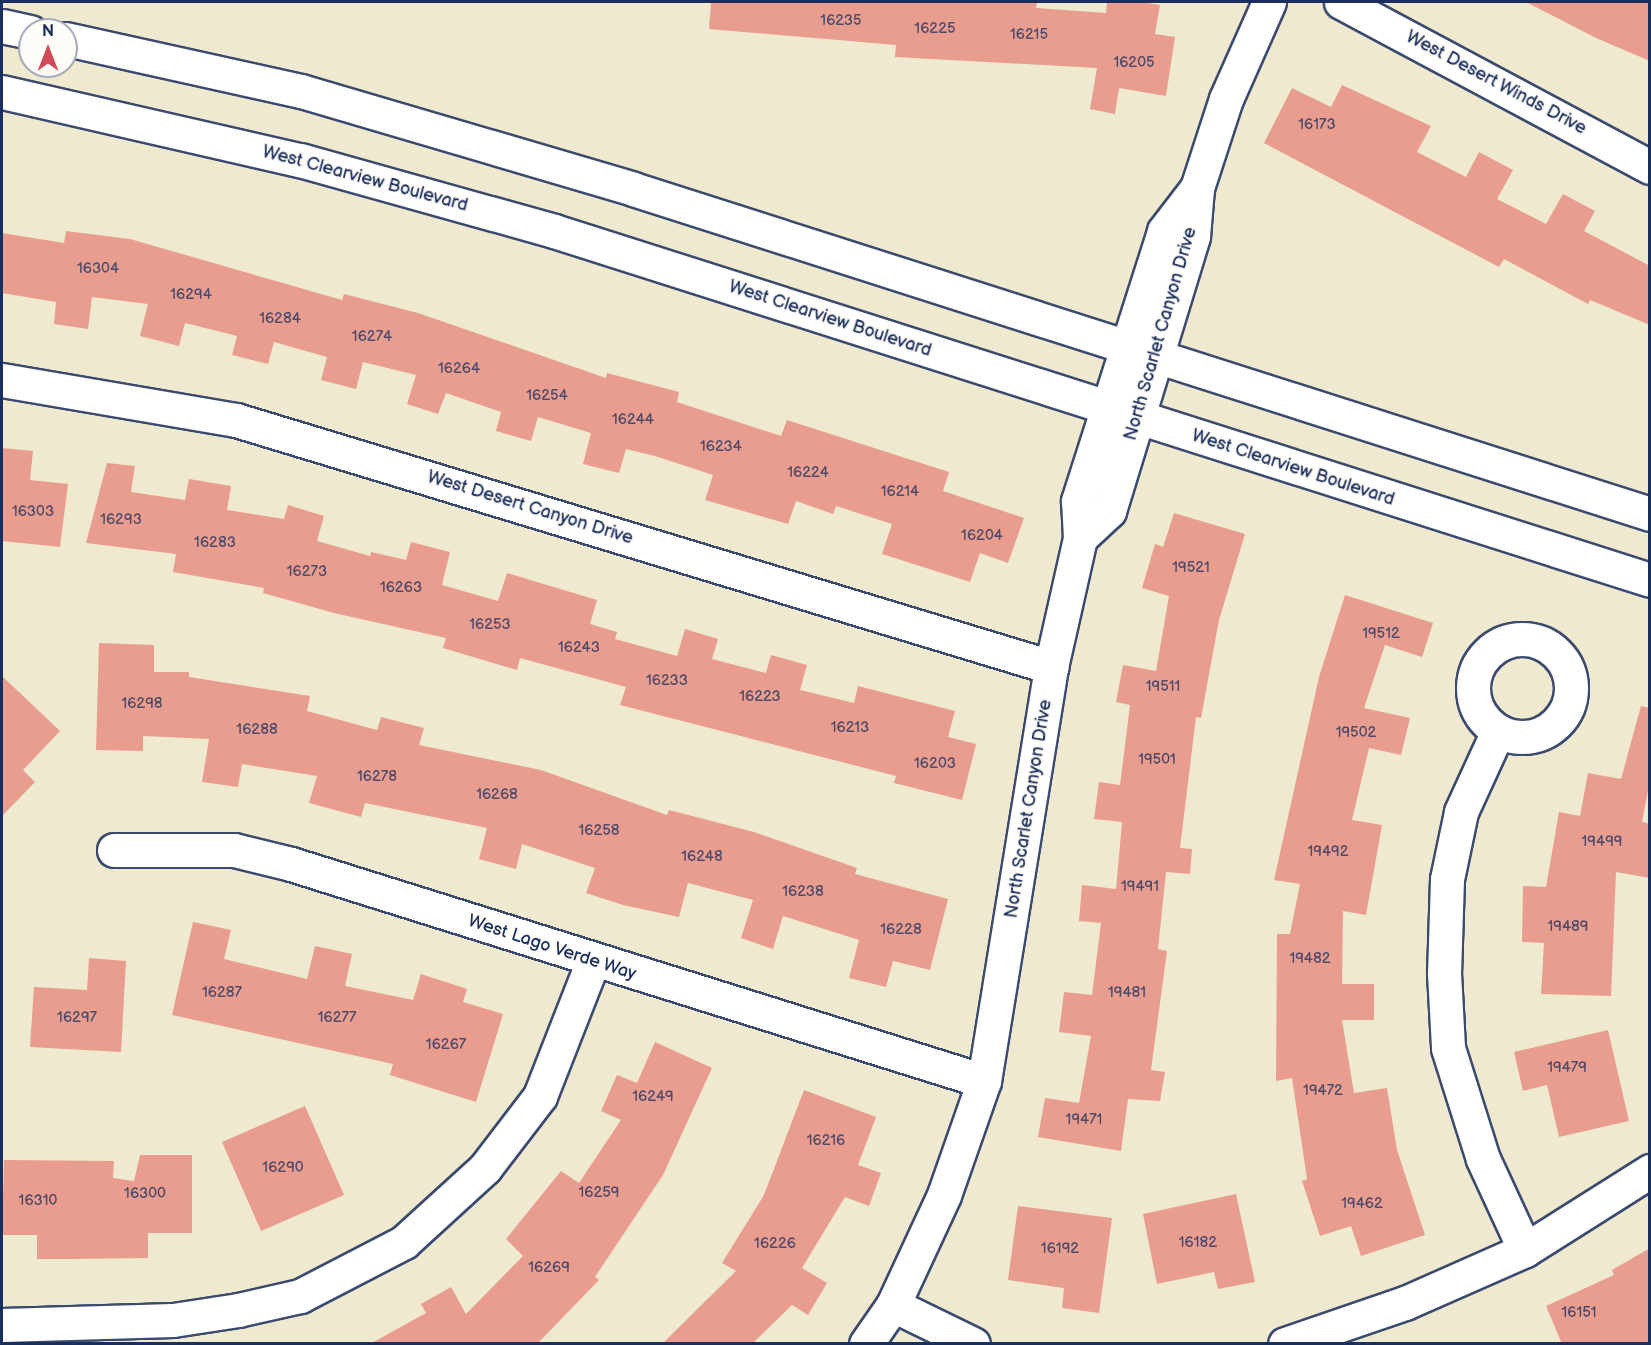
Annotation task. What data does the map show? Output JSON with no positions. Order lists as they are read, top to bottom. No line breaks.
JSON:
{"streets":{"street":["West Desert Winds Drive","West Clearview Boulevard","North Scarlet Canyon Drive","West Desert Canyon Drive","West Lago Verde Way"]},"crossings":[["West Clearview Boulevard","North Scarlet Canyon Drive"],["North Scarlet Canyon Drive","West Desert Canyon Drive"],["North Scarlet Canyon Drive","West Lago Verde Way"]],"house_numbers":["16235","16225","16215","16205","16173","16304","16294","16284","16274","16264","16254","16244","16234","16224","16214","16303","16293","16204","16283","19521","16273","16263","16253","19512","16243","16233","19511","16223","16298","16213","16288","19502","19501","16203","16278","16268","16258","19499","19492","16248","19491","16238","19489","16228","19482","16287","19481","16297","16277","16267","19479","19472","16249","19471","16216","16290","16259","16300","16310","19462","16182","16226","16192","16269","16151"],"north":"top"}
